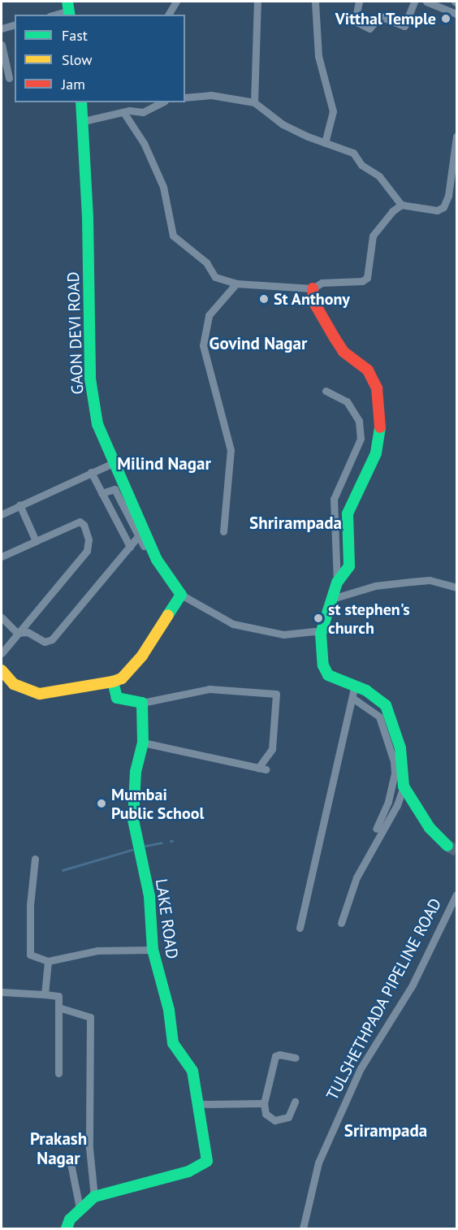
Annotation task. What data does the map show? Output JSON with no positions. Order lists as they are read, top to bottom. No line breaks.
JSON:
{"streets":{"street":["GAON DEVI ROAD","LAKE ROAD","TULSHETHPADA PIPELINE ROAD"]},"districts":["Govind Nagar","Milind Nagar","Shrirampada","Srirampada","Prakash Nagar"],"places":["Vitthal Temple","St Anthony","st stephen's church","Mumbai Public School"],"legend":["Fast","Slow","Jam"]}
